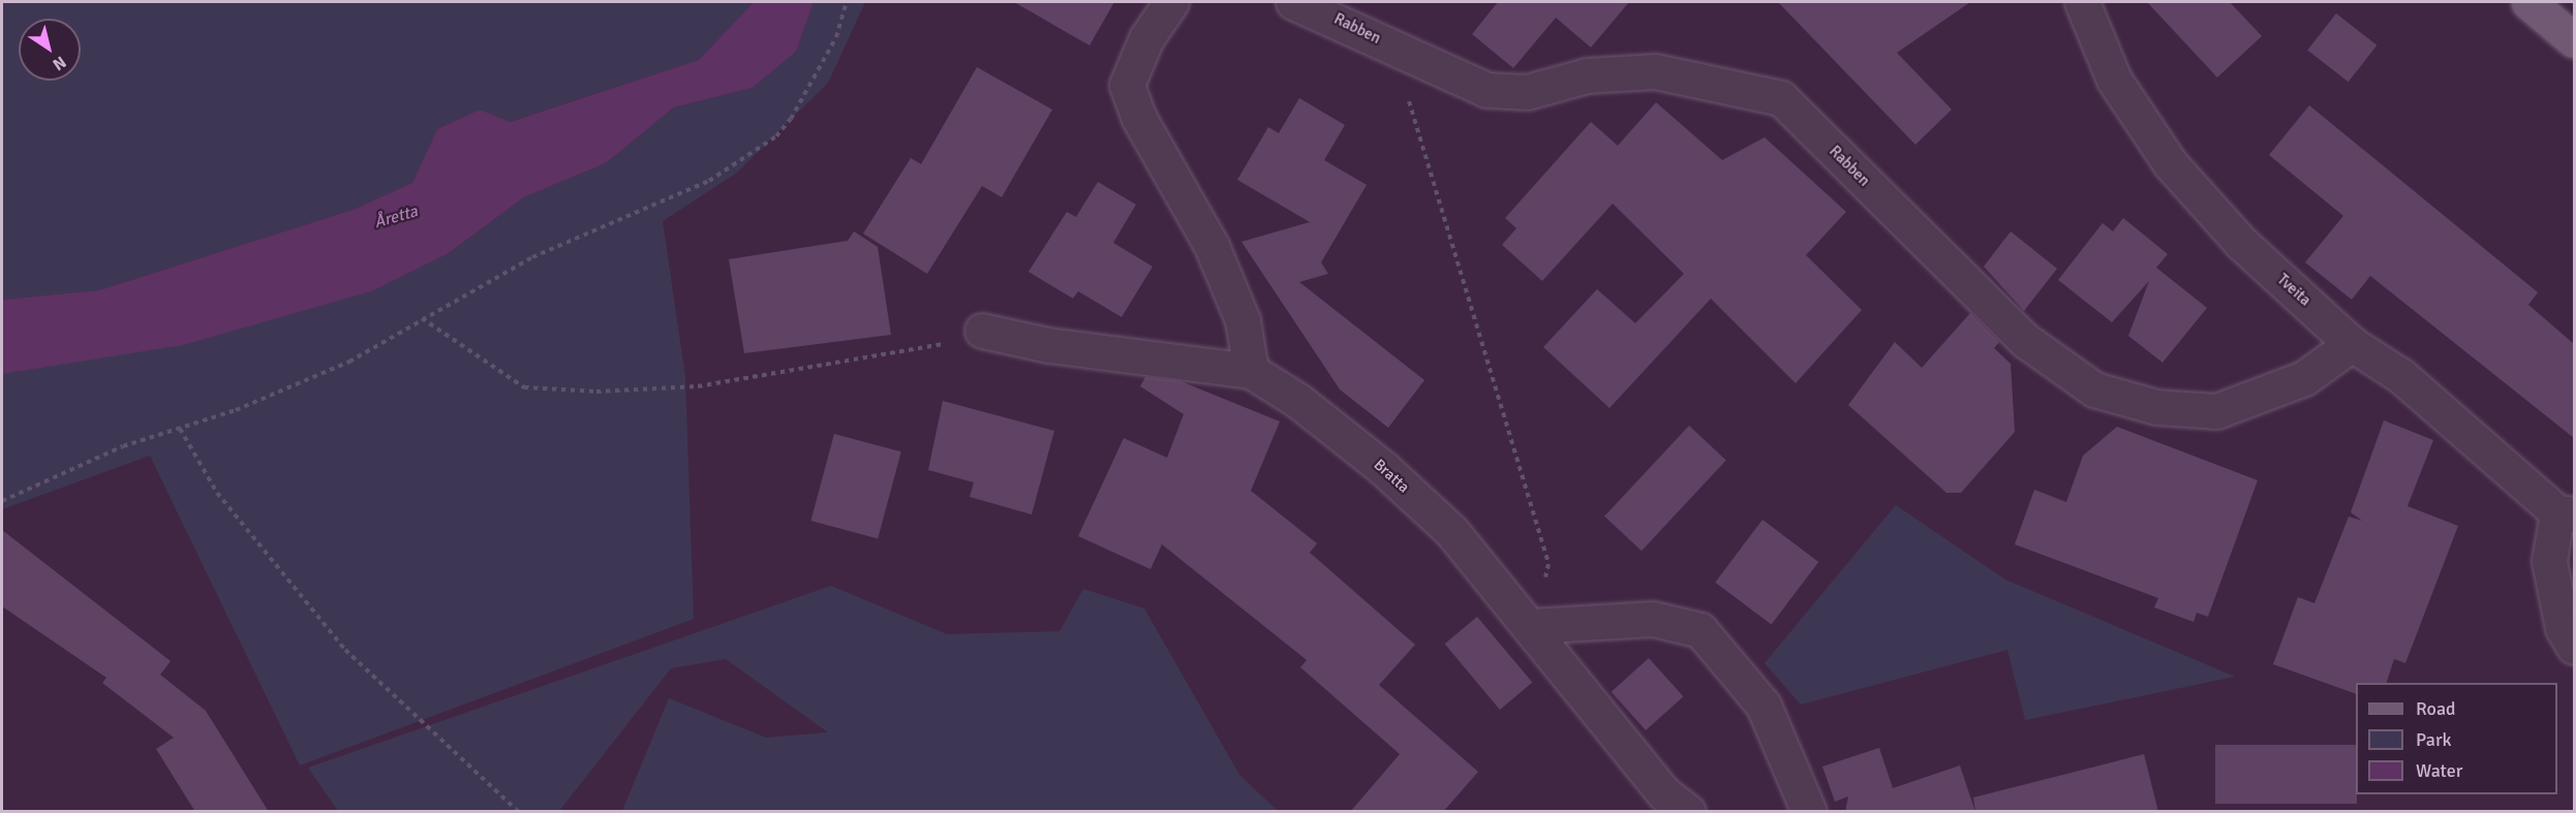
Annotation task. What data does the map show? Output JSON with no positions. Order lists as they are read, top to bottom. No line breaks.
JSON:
{"streets":{"street":["Rabben","Tveita","Bratta"]},"crossings":[["Rabben","Tveita"]],"water":["Åretta"],"legend":["Road","Park","Water"],"north":"bottom right"}
